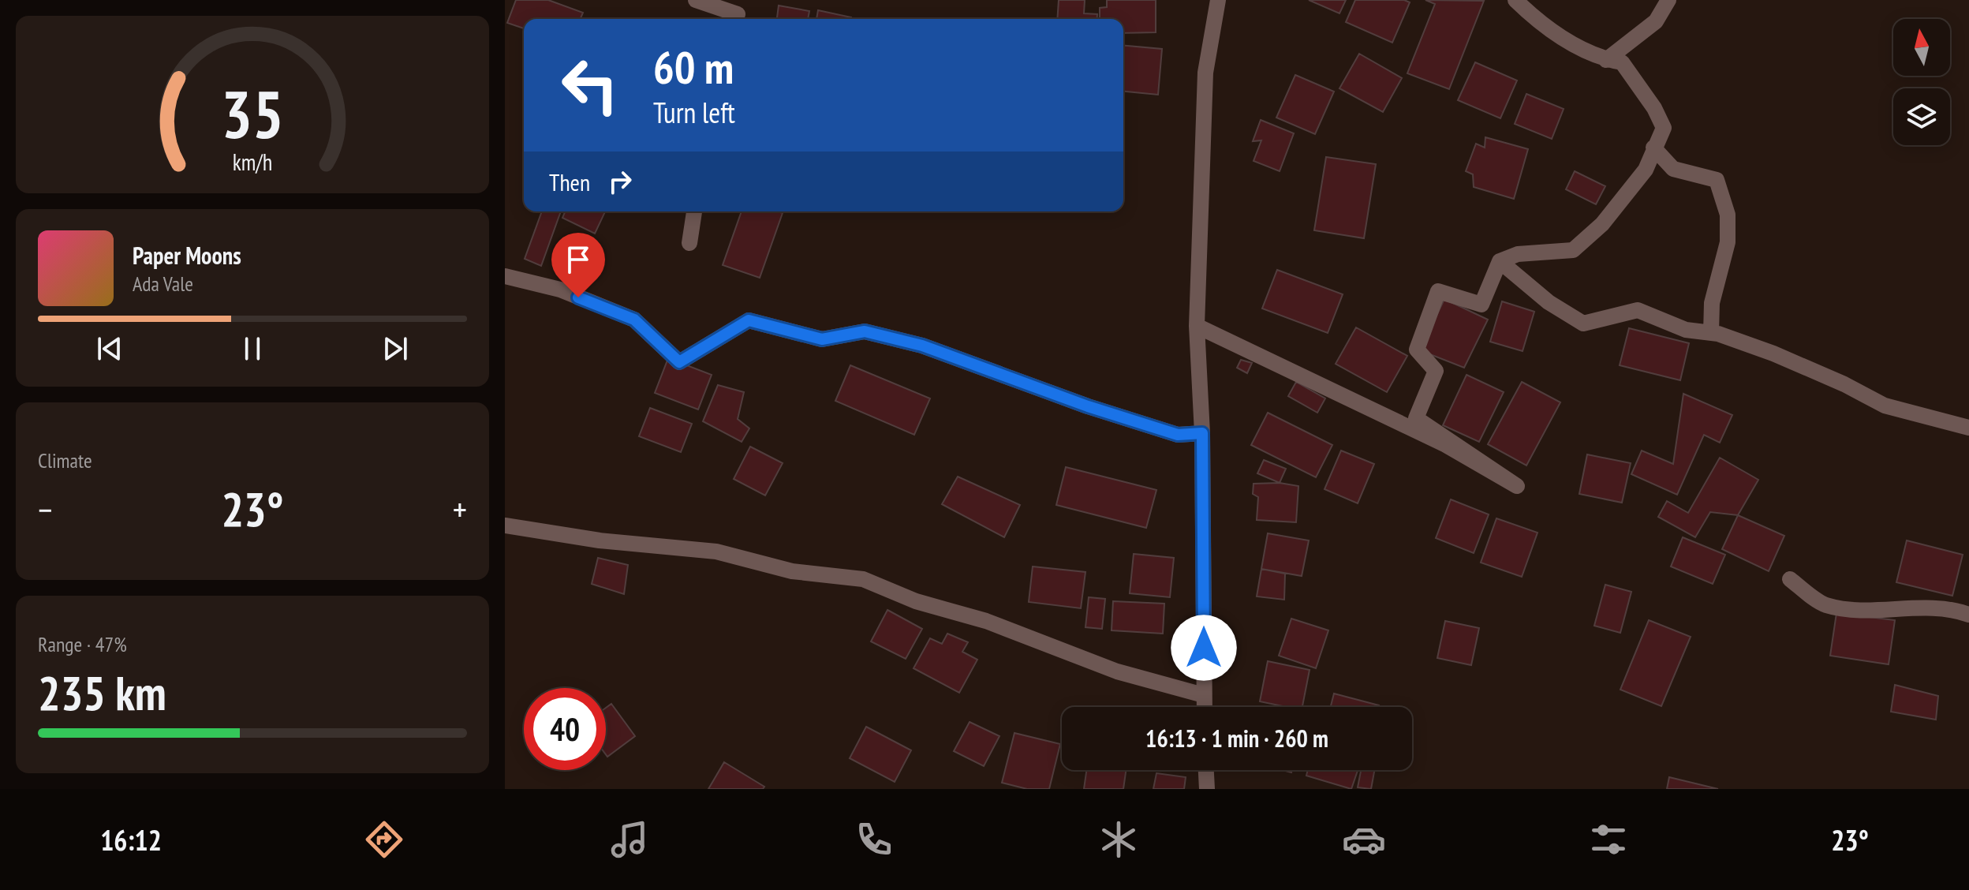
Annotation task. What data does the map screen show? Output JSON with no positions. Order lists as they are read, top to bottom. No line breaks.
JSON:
{"north":"top","page":{"turn":["60 m","Turn left"],"then":"Then","song":["Paper Moons","Ada Vale"],"tile":["Climate",["Range · 47%","235 km"]],"heat":["−","23°","+"],"limit":"40","trip":"16:13 · 1 min · 260 m","tabs":["16:12","23°"],"gauge":["35","km/h"]}}
